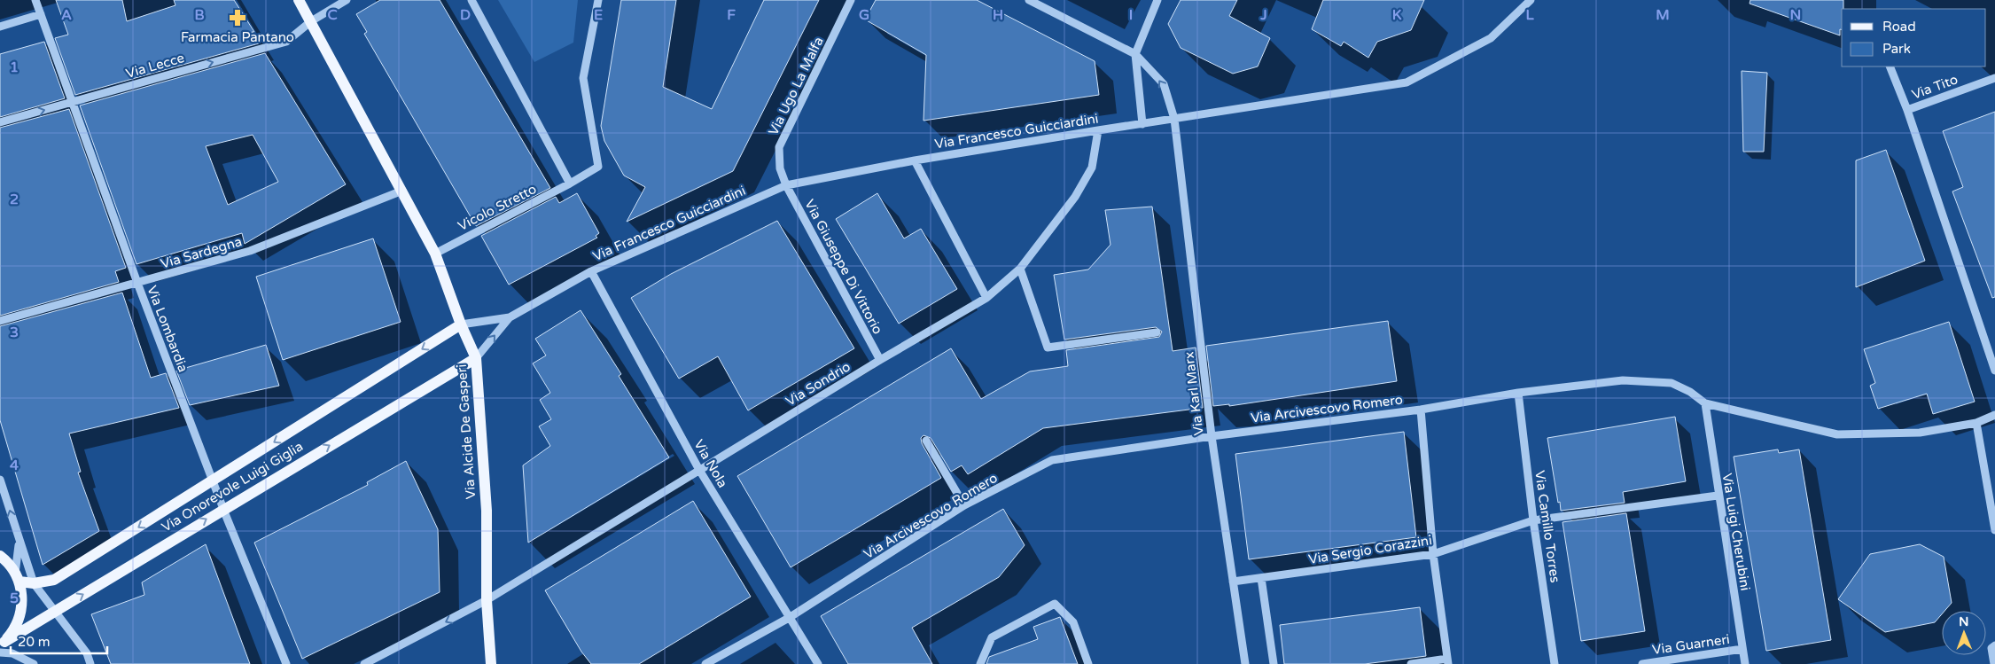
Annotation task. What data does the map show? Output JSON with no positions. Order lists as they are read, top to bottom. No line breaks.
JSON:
{"streets":{"main road":["Via Alcide De Gasperi","Via Onorevole Luigi Giglia"],"street":["Via Lecce","Via Ugo La Malfa","Via Tito","Via Francesco Guicciardini","Vicolo Stretto","Via Sardegna","Via Giuseppe Di Vittorio","Via Lombardia","Via Sondrio","Via Karl Marx","Via Arcivescovo Romero","Via Nola","Via Camillo Torres","Via Luigi Cherubini","Via Sergio Corazzini","Via Guarneri"]},"crossings":[["Via Lecce","Via Lombardia"],["Via Lecce","Via Alcide De Gasperi"],["Via Ugo La Malfa","Via Francesco Guicciardini"],["Via Ugo La Malfa","Via Giuseppe Di Vittorio"],["Via Francesco Guicciardini","Via Giuseppe Di Vittorio"],["Via Francesco Guicciardini","Via Sondrio"],["Via Francesco Guicciardini","Via Karl Marx"],["Via Francesco Guicciardini","Via Nola"],["Vicolo Stretto","Via Alcide De Gasperi"],["Via Sardegna","Via Lombardia"],["Via Sardegna","Via Alcide De Gasperi"],["Via Giuseppe Di Vittorio","Via Sondrio"],["Via Lombardia","Via Onorevole Luigi Giglia"],["Via Sondrio","Via Alcide De Gasperi"],["Via Sondrio","Via Nola"],["Via Karl Marx","Via Arcivescovo Romero"],["Via Karl Marx","Via Sergio Corazzini"],["Via Arcivescovo Romero","Via Nola"],["Via Arcivescovo Romero","Via Camillo Torres"],["Via Arcivescovo Romero","Via Luigi Cherubini"],["Via Alcide De Gasperi","Via Onorevole Luigi Giglia"],["Via Camillo Torres","Via Sergio Corazzini"],["Via Luigi Cherubini","Via Sergio Corazzini"],["Via Luigi Cherubini","Via Guarneri"]],"one_way":["Via Lecce"],"places":{"pharmacy":["Farmacia Pantano"]},"legend":["Road","Park"],"scale_bar":"20 m","north":"top","grid":{"columns":["A","B","C","D","E","F","G","H","I","J","K","L","M","N"],"rows":["1","2","3","4","5"]}}
